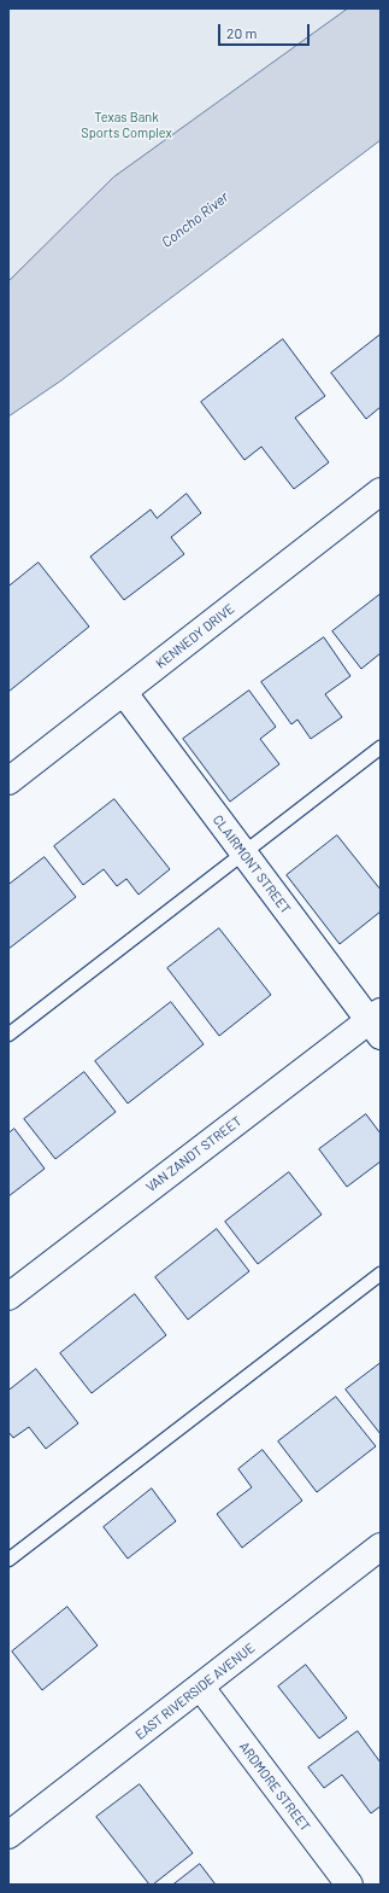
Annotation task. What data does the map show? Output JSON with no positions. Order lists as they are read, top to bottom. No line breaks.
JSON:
{"streets":{"street":["KENNEDY DRIVE","CLAIRMONT STREET","VAN ZANDT STREET","EAST RIVERSIDE AVENUE","ARDMORE STREET"]},"crossings":[["KENNEDY DRIVE","CLAIRMONT STREET"],["CLAIRMONT STREET","VAN ZANDT STREET"],["EAST RIVERSIDE AVENUE","ARDMORE STREET"]],"water":["Concho River"],"parks":["Texas Bank Sports Complex"],"scale_bar":"20 m"}
